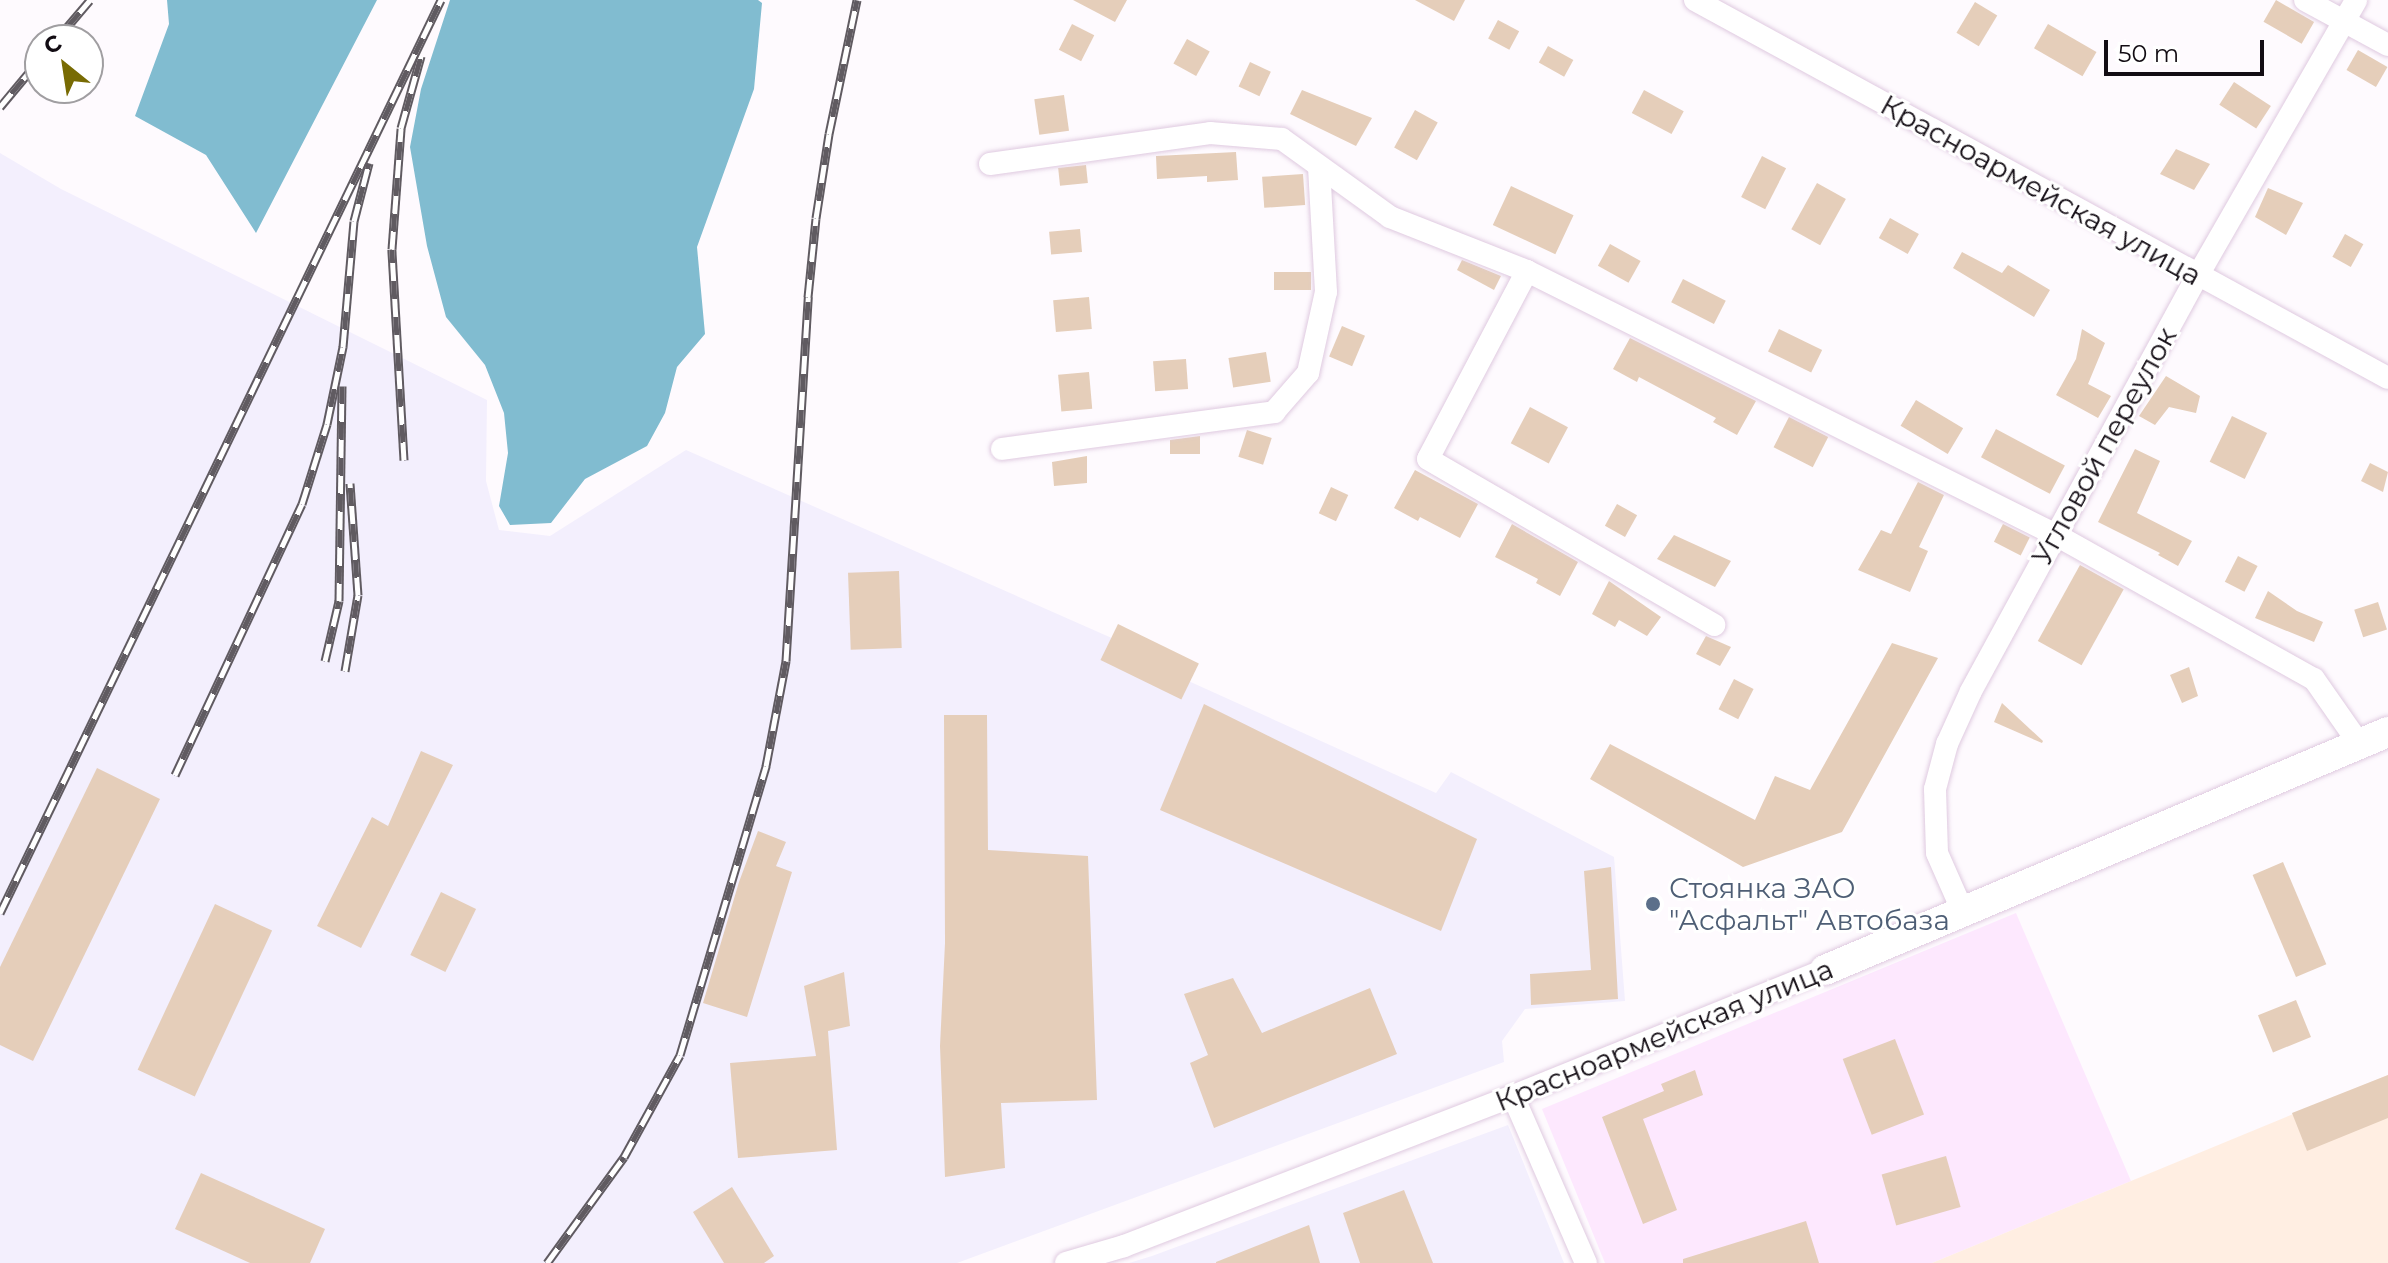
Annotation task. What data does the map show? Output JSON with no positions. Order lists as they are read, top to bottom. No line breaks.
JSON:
{"streets":{"street":["Красноармейская улица","Угловой переулок"]},"crossings":[["Красноармейская улица","Угловой переулок"]],"places":["Стоянка ЗАО \"Асфальт\" Автобаза"],"scale_bar":"50 m","north":"top left"}
